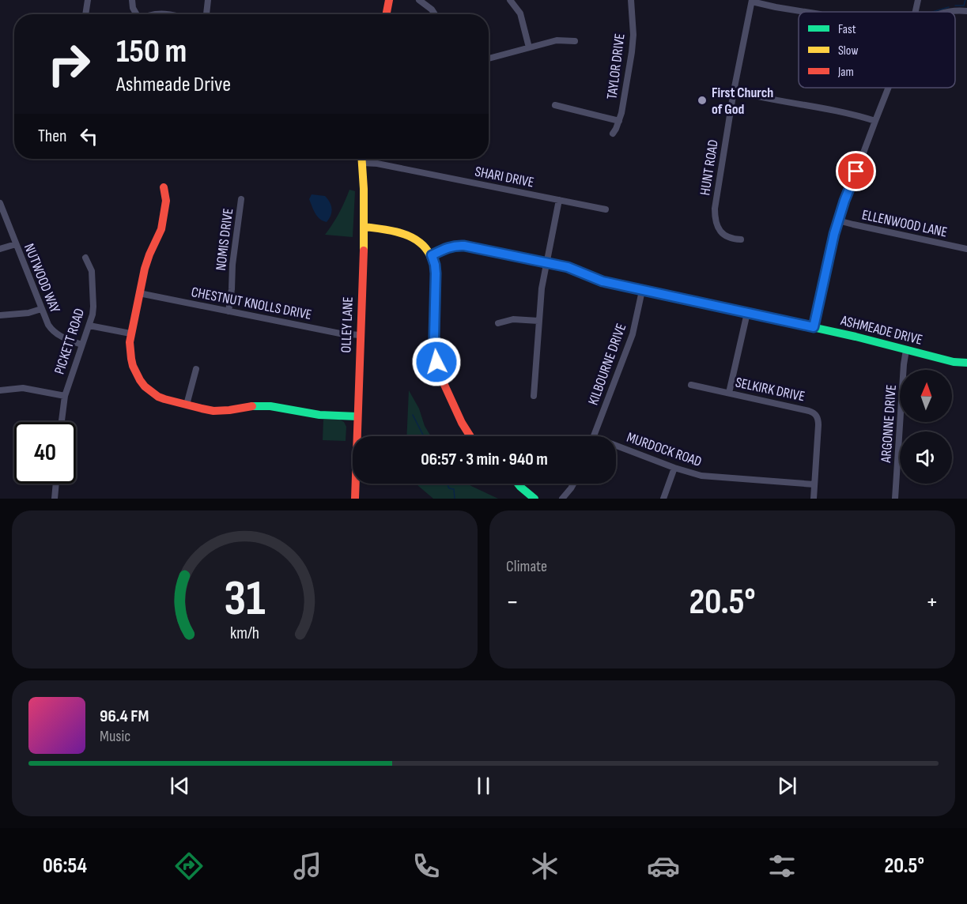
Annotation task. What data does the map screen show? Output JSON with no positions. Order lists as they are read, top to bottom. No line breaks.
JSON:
{"streets":{"street":["TAYLOR DRIVE","HUNT ROAD","SHARI DRIVE","ELLENWOOD LANE","NOMIS DRIVE","NUTWOOD WAY","CHESTNUT KNOLLS DRIVE","OLLEY LANE","ASHMEADE DRIVE","PICKETT ROAD","KILBOURNE DRIVE","SELKIRK DRIVE","ARGONNE DRIVE","MURDOCK ROAD"]},"crossings":[["SHARI DRIVE","OLLEY LANE"],["NOMIS DRIVE","CHESTNUT KNOLLS DRIVE"],["NUTWOOD WAY","PICKETT ROAD"],["CHESTNUT KNOLLS DRIVE","OLLEY LANE"],["ASHMEADE DRIVE","KILBOURNE DRIVE"],["ASHMEADE DRIVE","ARGONNE DRIVE"],["SELKIRK DRIVE","MURDOCK ROAD"]],"places":["First Church of God"],"legend":["Fast","Slow","Jam"],"north":"top","page":{"turn":["150 m","Ashmeade Drive"],"then":"Then","limit":"40","trip":"06:57 · 3 min · 940 m","tile":"Climate","heat":["−","20.5°","+"],"song":["96.4 FM","Music"],"tabs":["06:54","20.5°"],"gauge":["31","km/h"]}}
